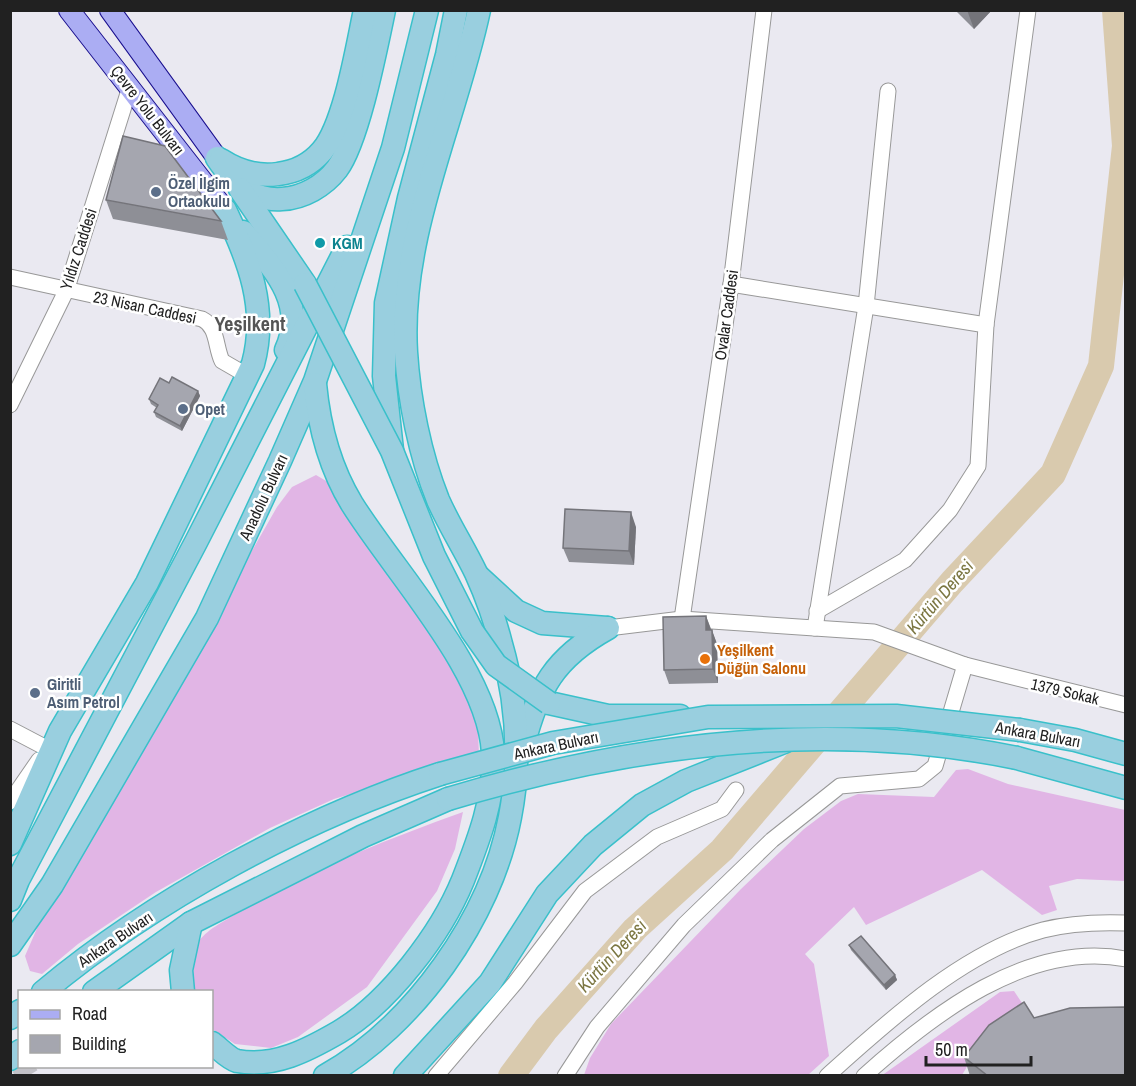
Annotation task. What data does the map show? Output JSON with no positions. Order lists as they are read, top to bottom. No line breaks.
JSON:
{"streets":{"highway":["Anadolu Bulvarı","Ankara Bulvarı"],"main road":["Çevre Yolu Bulvarı"],"street":["Yıldız Caddesi","23 Nisan Caddesi","Ovalar Caddesi","1379 Sokak"]},"crossings":[["Çevre Yolu Bulvarı","Yıldız Caddesi"],["Yıldız Caddesi","23 Nisan Caddesi"],["Ovalar Caddesi","1379 Sokak"]],"districts":["Yeşilkent"],"water":["Kürtün Deresi"],"places":["Özel İlgim Ortaokulu","KGM","Opet","Yeşilkent Düğün Salonu","Giritli Asım Petrol"],"legend":["Road","Building"],"scale_bar":"50 m"}
